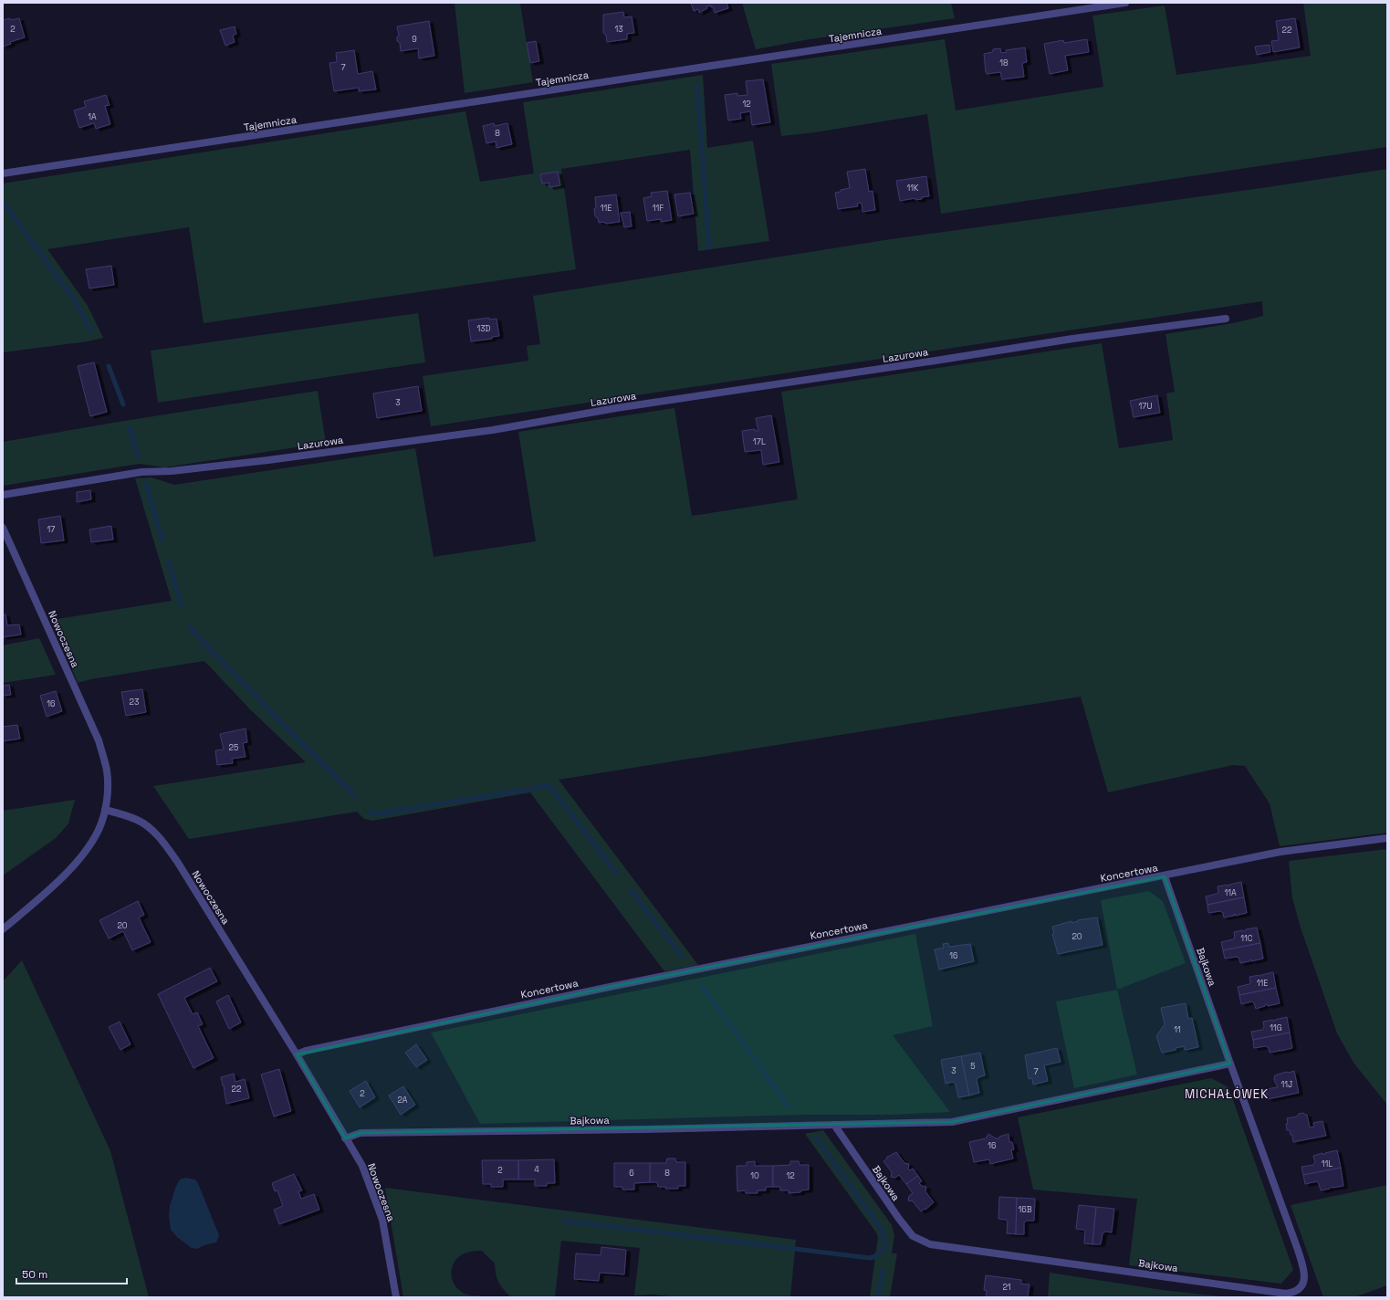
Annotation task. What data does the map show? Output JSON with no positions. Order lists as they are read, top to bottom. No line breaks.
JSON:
{"streets":{"street":["Tajemnicza","Lazurowa","Nowoczesna","Koncertowa","Bajkowa"]},"crossings":[["Nowoczesna","Koncertowa"],["Nowoczesna","Bajkowa"],["Koncertowa","Bajkowa"]],"districts":["MICHAŁÓWEK"],"house_numbers":["2","13","22","9","18","7","12","1A","8","11K","11E","11F","13D","3","17U","17L","17","23","16","25","11A","20","20","11C","16","11E","11G","11","5","3","7","11J","22","2","2A","16","11L","4","2","6","8","10","12","16B","21"],"scale_bar":"50 m"}
